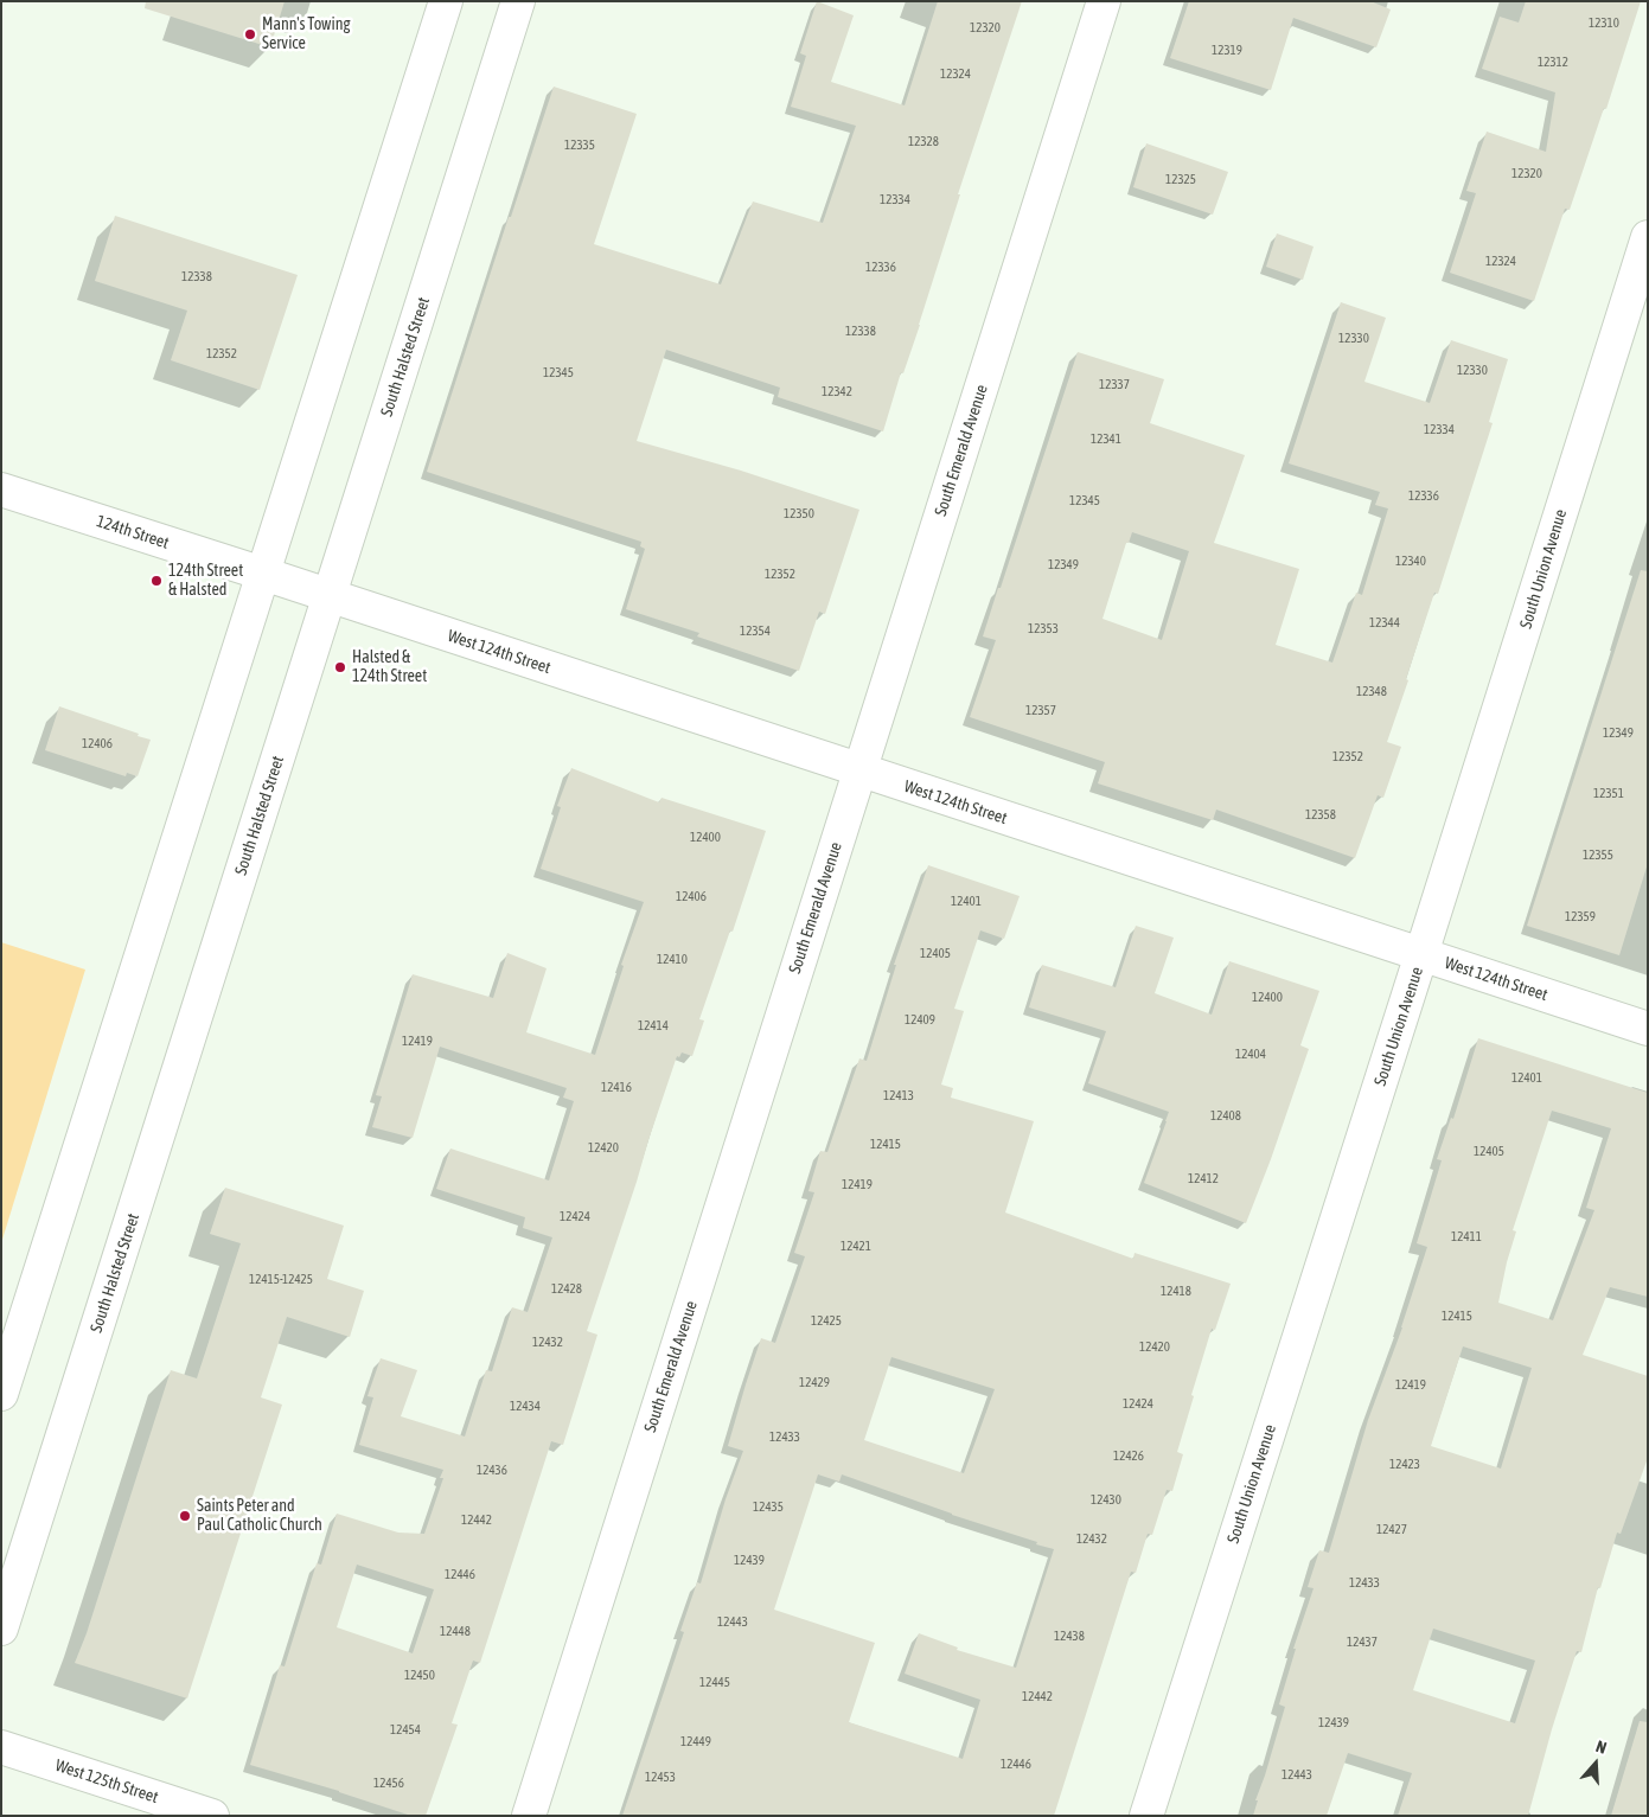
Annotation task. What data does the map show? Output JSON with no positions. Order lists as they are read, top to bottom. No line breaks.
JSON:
{"streets":{"street":["South Halsted Street","South Emerald Avenue","124th Street","South Union Avenue","West 124th Street","West 125th Street"]},"crossings":[["South Halsted Street","West 124th Street"],["South Emerald Avenue","West 124th Street"],["124th Street","West 124th Street"],["South Union Avenue","West 124th Street"]],"places":["Mann's Towing Service","124th Street & Halsted","Halsted & 124th Street","Saints Peter and Paul Catholic Church"],"house_numbers":["12310","12320","12319","12312","12324","12328","12335","12320","12325","12334","12324","12336","12338","12338","12330","12352","12330","12345","12337","12342","12334","12341","12336","12345","12350","12340","12349","12352","12344","12353","12354","12348","12357","12349","12406","12352","12351","12358","12400","12355","12406","12401","12359","12405","12410","12400","12409","12414","12419","12404","12401","12416","12413","12408","12415","12420","12405","12412","12419","12424","12411","12421","12415-12425","12428","12418","12415","12425","12432","12420","12429","12419","12424","12434","12433","12426","12423","12436","12430","12435","12442","12427","12432","12439","12446","12433","12443","12448","12438","12437","12450","12445","12442","12439","12454","12449","12446","12443","12453","12456"],"north":"top"}
